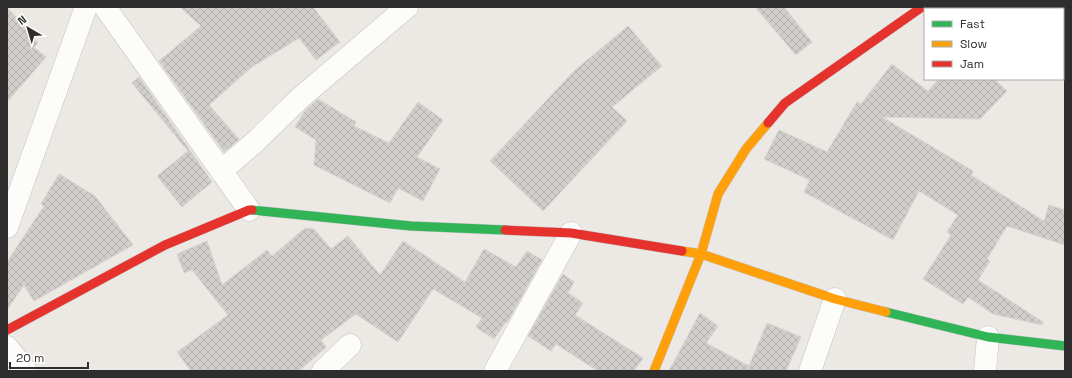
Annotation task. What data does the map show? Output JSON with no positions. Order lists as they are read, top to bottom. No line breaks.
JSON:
{"legend":["Fast","Slow","Jam"],"scale_bar":"20 m","north":"top left"}
